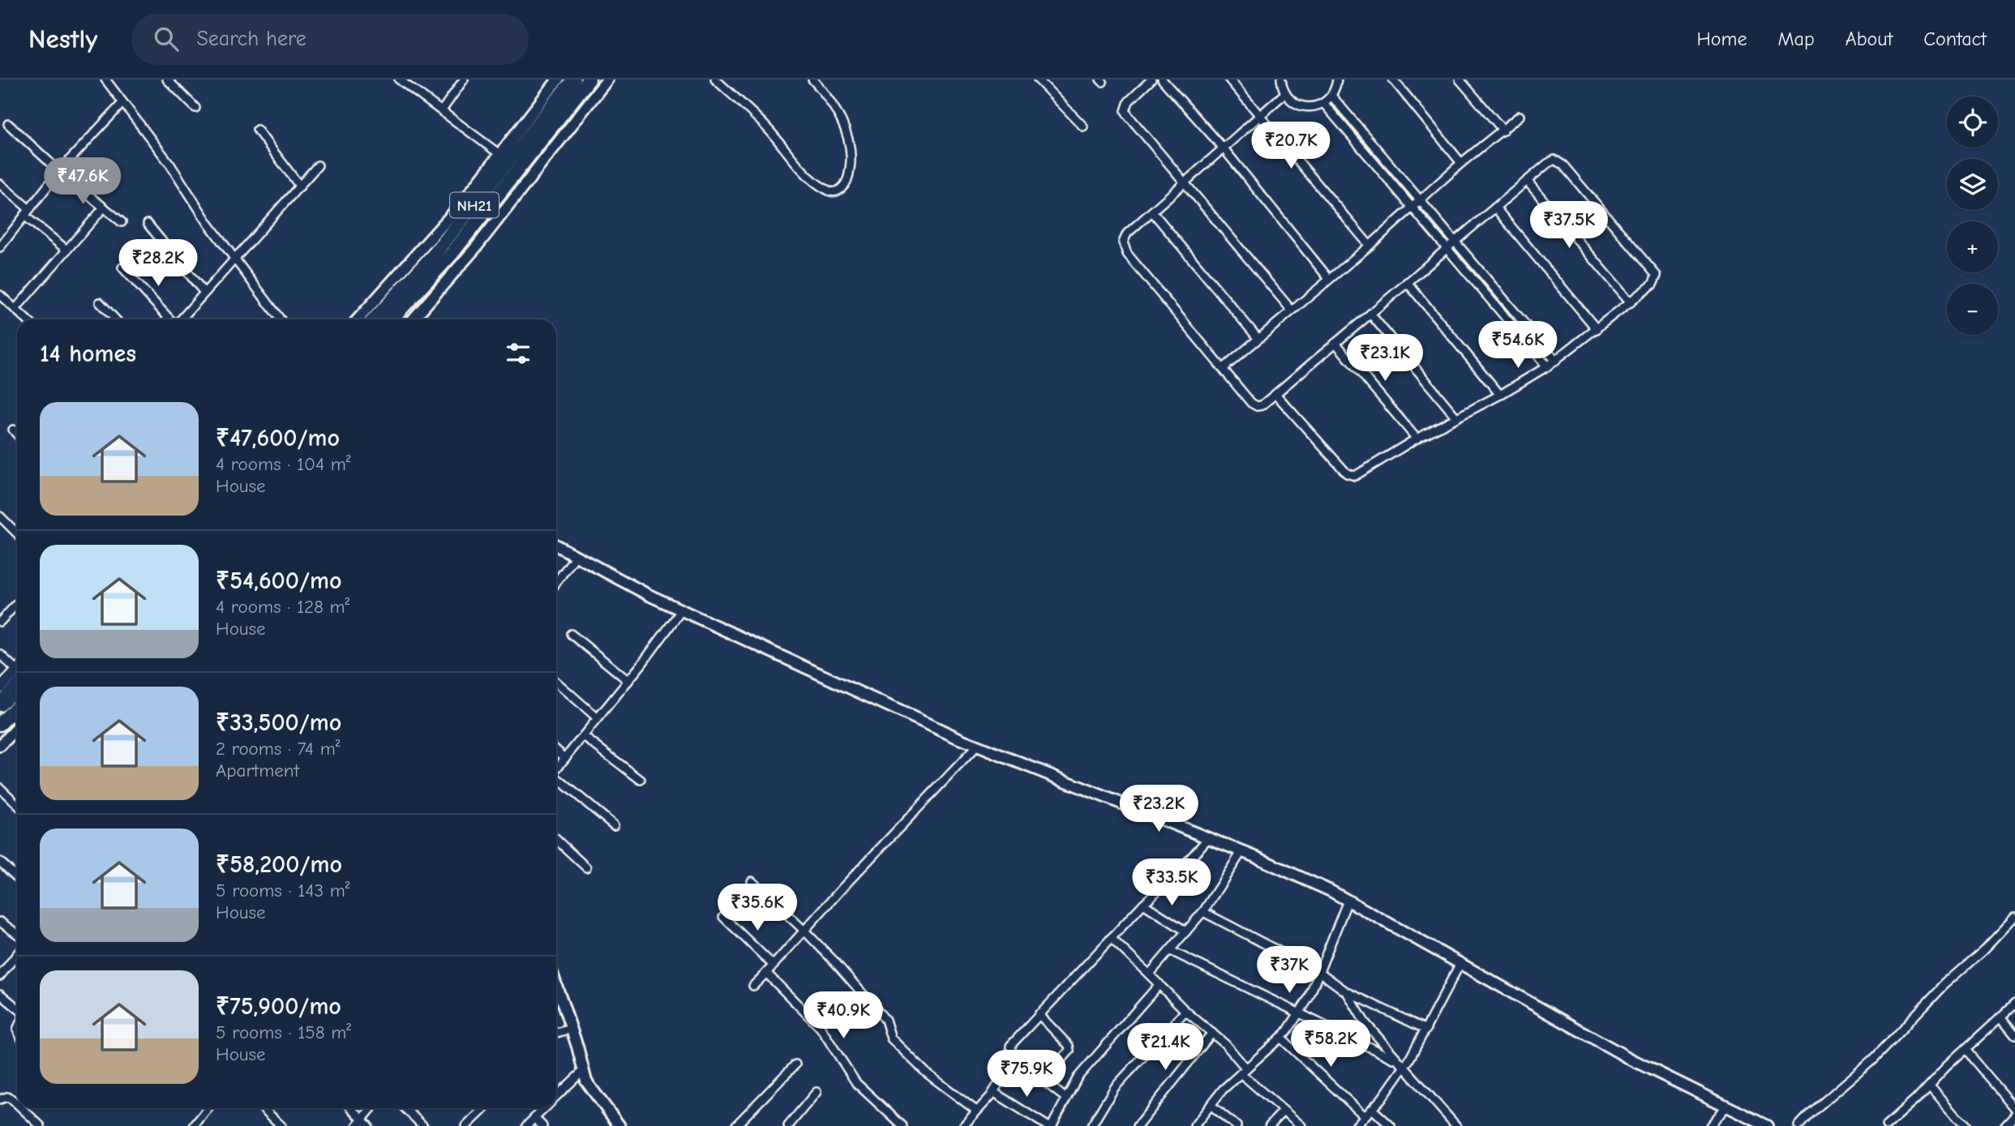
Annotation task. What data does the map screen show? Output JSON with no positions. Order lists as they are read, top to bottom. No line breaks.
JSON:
{"streets":{"highway":["NH21"]},"page":{"header":"Nestly","search":"Search here","nav":["Home","Map","About","Contact"],"map_buttons":["+","−"],"price":["₹20.7K","₹47.6K","₹37.5K","₹28.2K","₹54.6K","₹23.1K","₹23.2K","₹33.5K","₹35.6K","₹37K","₹40.9K","₹58.2K","₹21.4K","₹75.9K"],"heading":"14 homes","list":[{"name":"₹47,600/mo","note":"4 rooms · 104 m² · House"},{"name":"₹54,600/mo","note":"4 rooms · 128 m² · House"},{"name":"₹33,500/mo","note":"2 rooms · 74 m² · Apartment"},{"name":"₹58,200/mo","note":"5 rooms · 143 m² · House"},{"name":"₹75,900/mo","note":"5 rooms · 158 m² · House"}]}}
